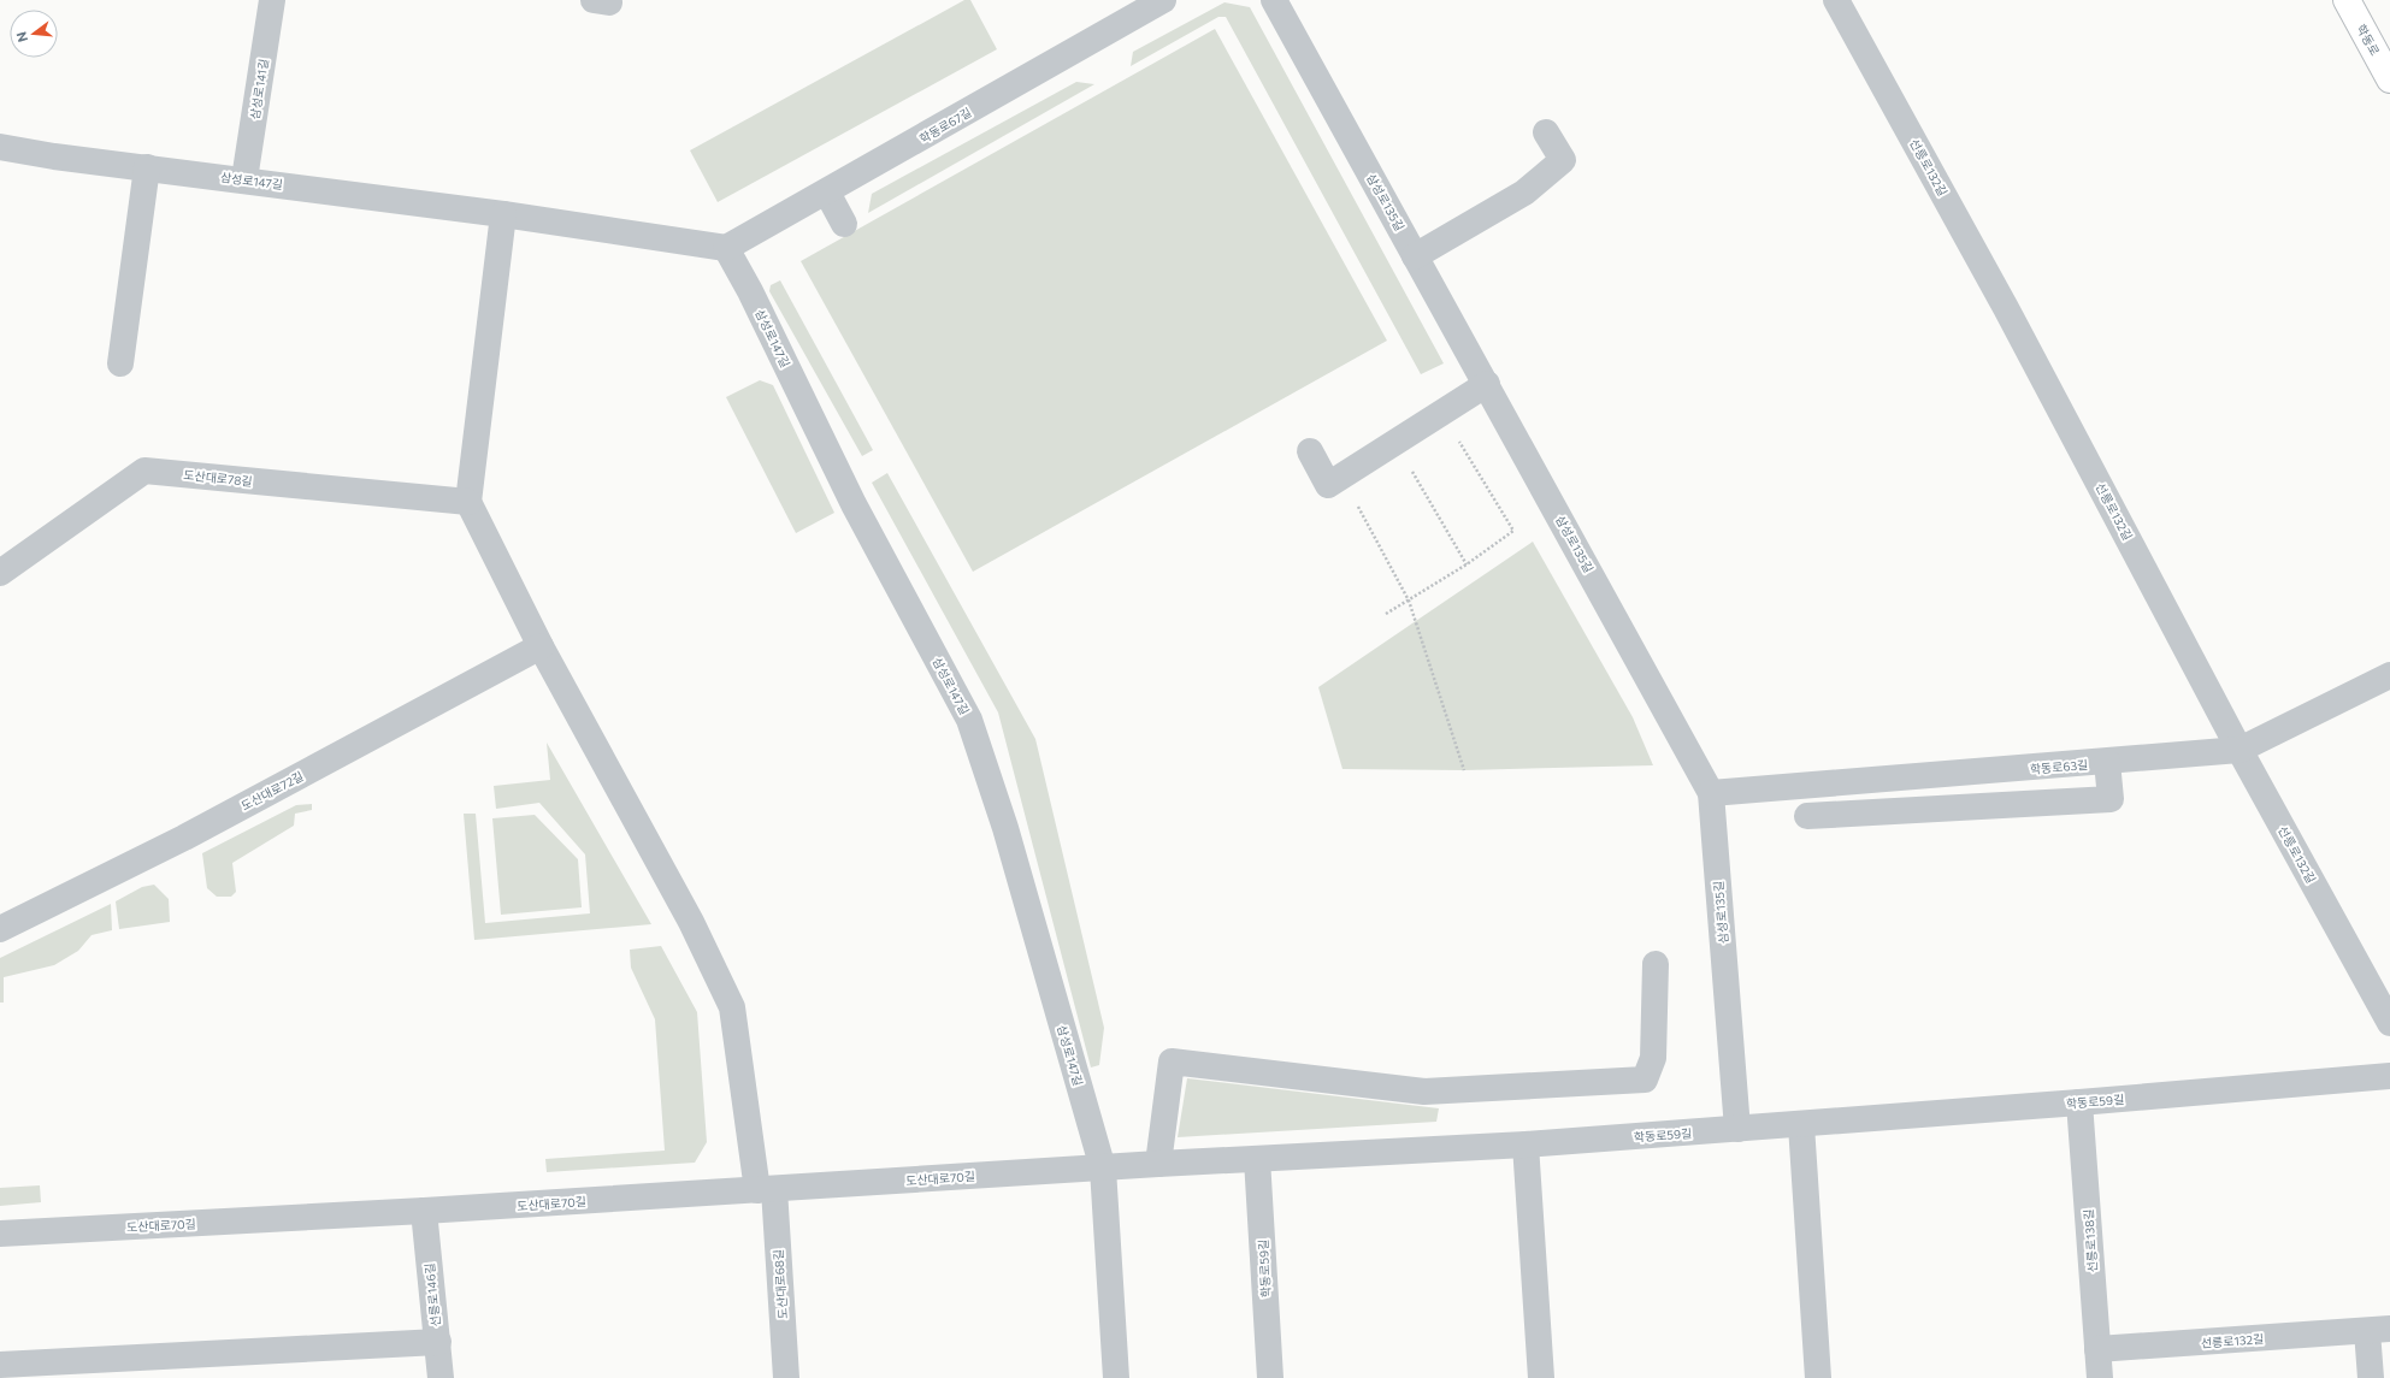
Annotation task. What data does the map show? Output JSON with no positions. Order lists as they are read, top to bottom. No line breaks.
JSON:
{"streets":{"main road":["학동로"],"street":["삼성로141길","학동로67길","선릉로132길","삼성로147길","삼성로135길","도산대로78길","학동로63길","도산대로72길","학동로59길","도산대로70길","선릉로138길","도산대로68길","선릉로146길"]},"crossings":[["삼성로141길","삼성로147길"],["학동로67길","삼성로147길"],["선릉로132길","학동로63길"],["선릉로132길","선릉로138길"],["삼성로147길","학동로59길"],["삼성로147길","도산대로70길"],["삼성로135길","학동로63길"],["삼성로135길","학동로59길"],["도산대로78길","도산대로68길"],["도산대로72길","도산대로68길"],["학동로59길","도산대로70길"],["학동로59길","선릉로138길"],["도산대로70길","도산대로68길"],["도산대로70길","선릉로146길"]],"north":"left"}
